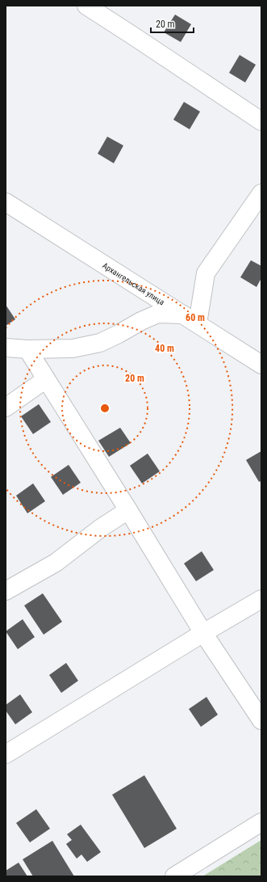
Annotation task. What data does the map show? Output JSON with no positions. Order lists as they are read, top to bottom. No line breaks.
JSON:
{"streets":{"street":["Архангельская улица"]},"scale_bar":"20 m","rings":["60 m","40 m","20 m"]}
